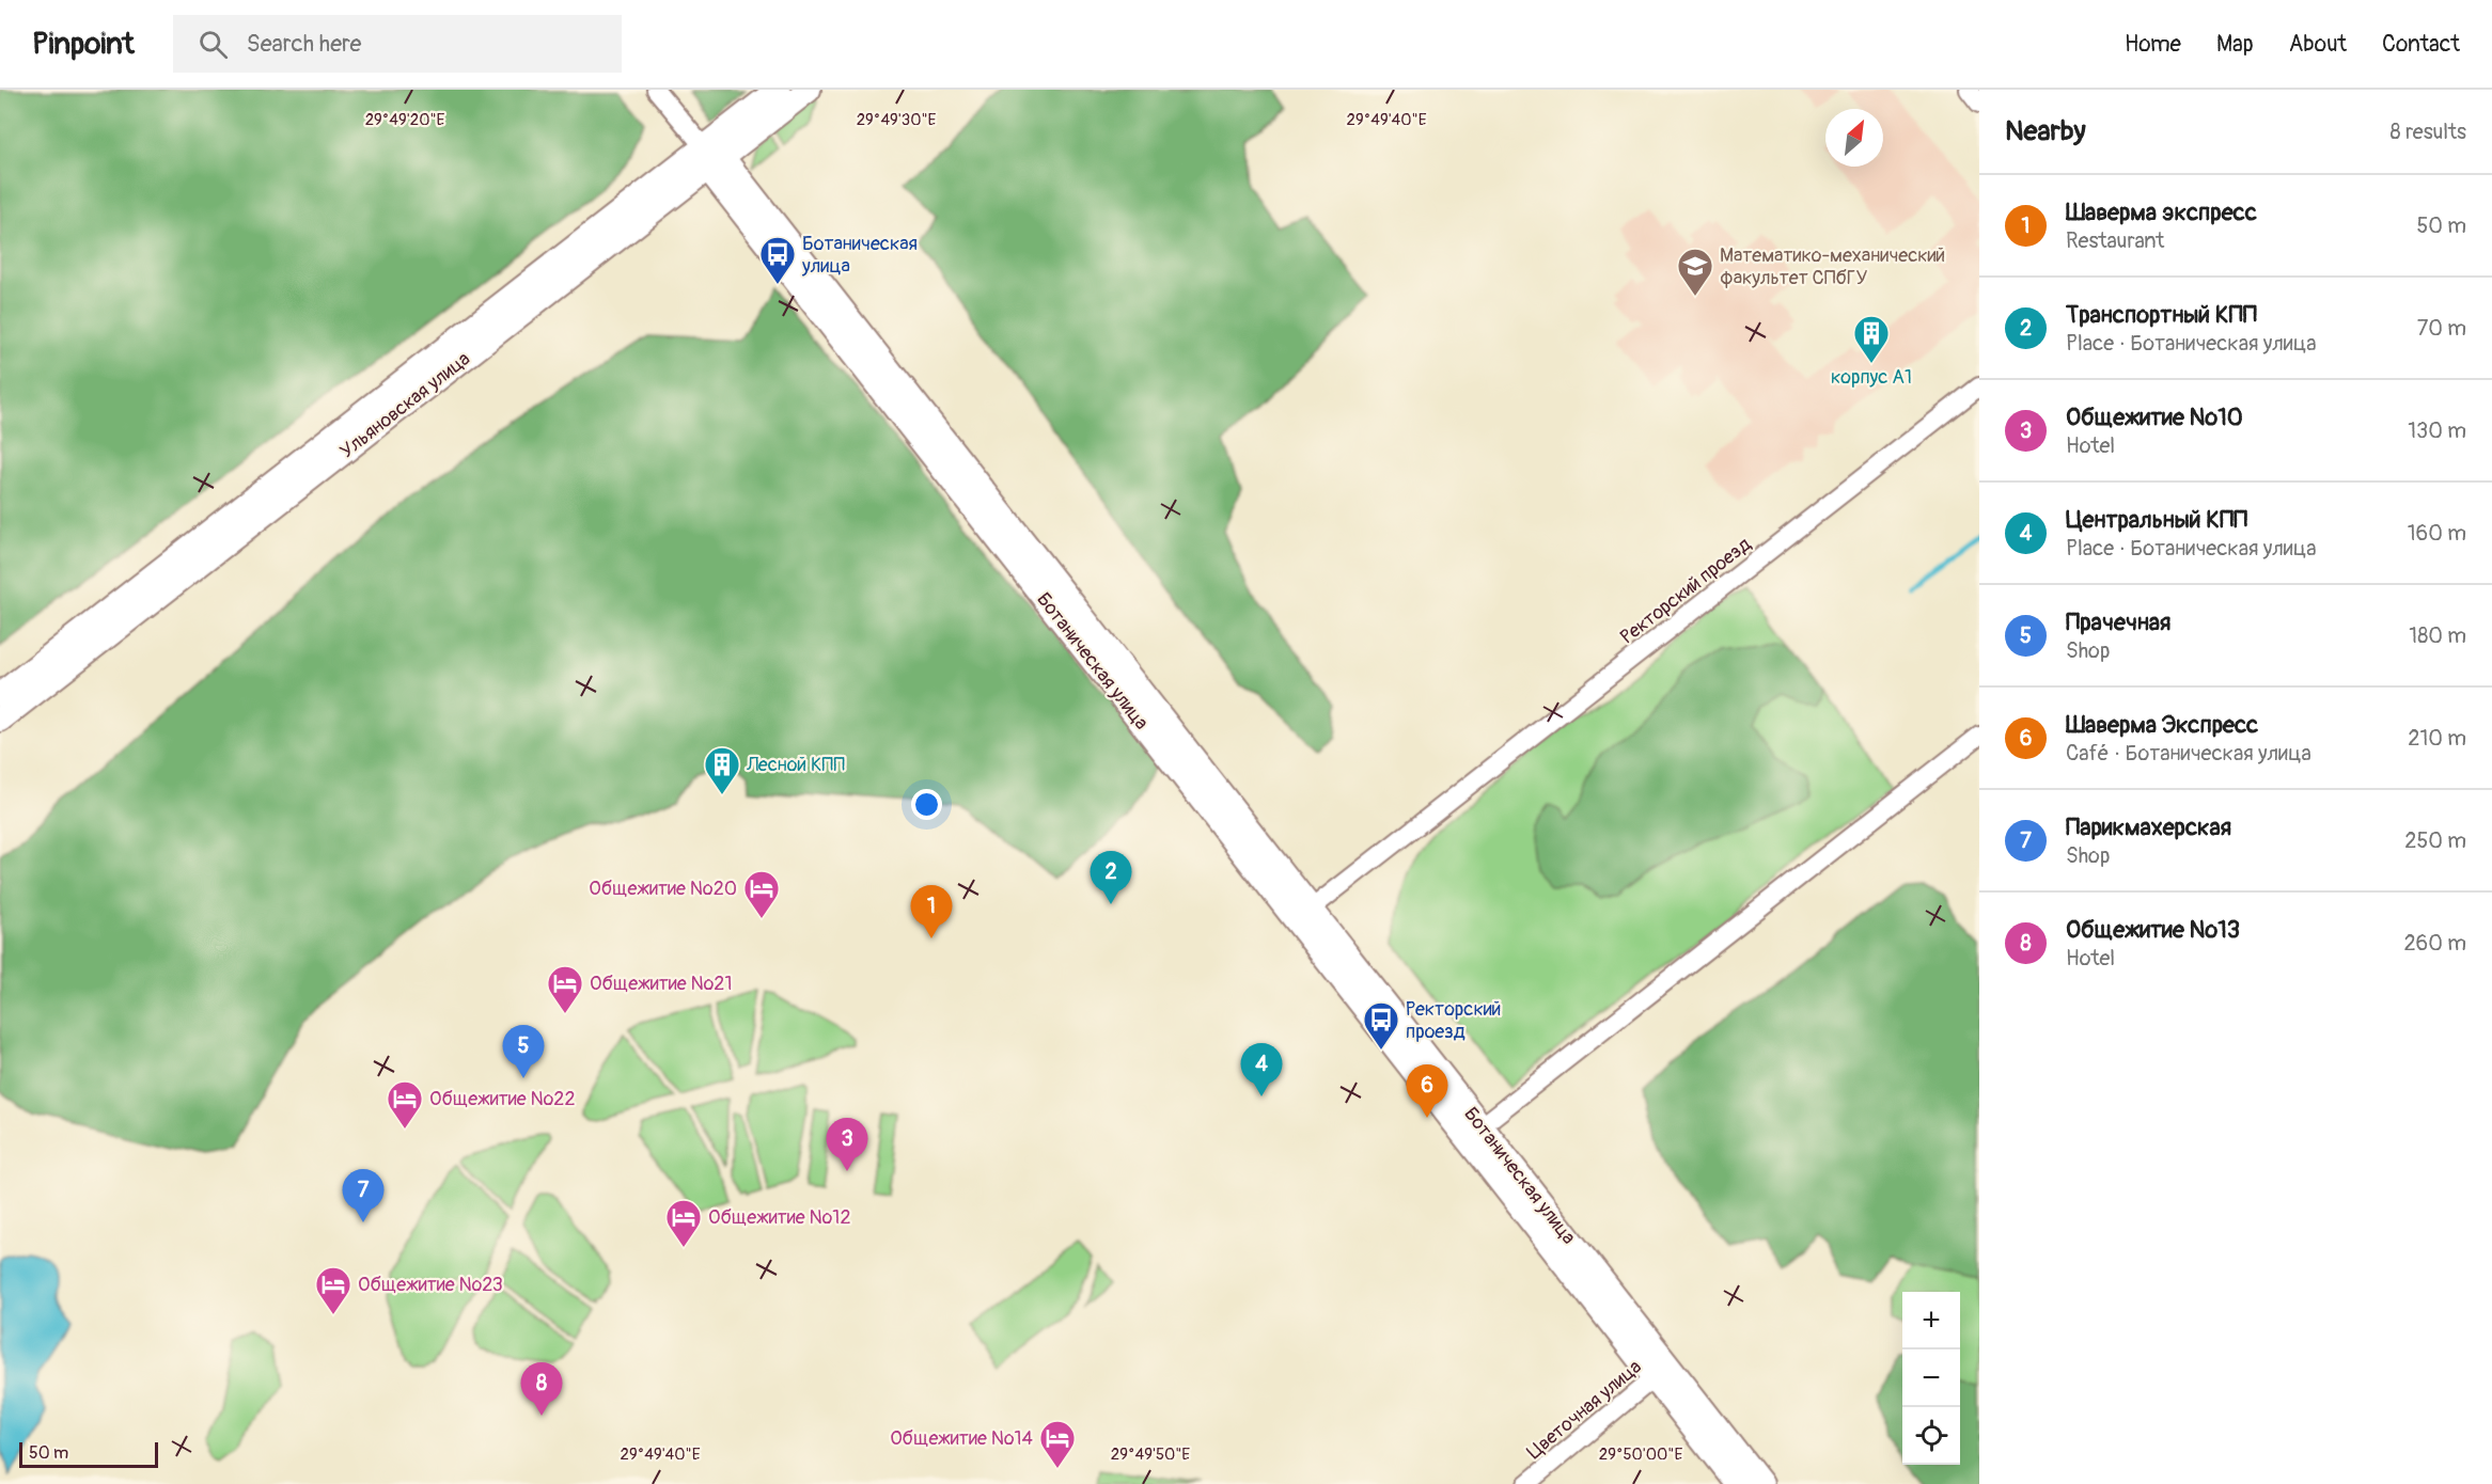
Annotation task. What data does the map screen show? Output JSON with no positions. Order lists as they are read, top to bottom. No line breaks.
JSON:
{"streets":{"street":["Ульяновская улица","Ректорский проезд","Ботаническая улица","Цветочная улица"]},"crossings":[["Ульяновская улица","Ботаническая улица"],["Ректорский проезд","Ботаническая улица"],["Ботаническая улица","Цветочная улица"]],"places":{"bus stop":["Ботаническая улица","Ректорский проезд"],"school or university":["Математико-механический факультет СПбГУ"],"building":["корпус А1","Лесной КПП"],"hotel":["Общежитие №20","Общежитие №21","Общежитие №22","Общежитие №12","Общежитие №23","Общежитие №14"]},"scale_bar":"50 m","north":"top right","page":{"header":"Pinpoint","search":"Search here","nav":["Home","Map","About","Contact"],"heading":["Nearby","8 results"],"list":[{"mark":"1","name":"Шаверма экспресс","note":"Restaurant","value":"50 m"},{"mark":"2","name":"Транспортный КПП","note":"Place · Ботаническая улица","value":"70 m"},{"mark":"3","name":"Общежитие №10","note":"Hotel","value":"130 m"},{"mark":"4","name":"Центральный КПП","note":"Place · Ботаническая улица","value":"160 m"},{"mark":"5","name":"Прачечная","note":"Shop","value":"180 m"},{"mark":"6","name":"Шаверма Экспресс","note":"Café · Ботаническая улица","value":"210 m"},{"mark":"7","name":"Парикмахерская","note":"Shop","value":"250 m"},{"mark":"8","name":"Общежитие №13","note":"Hotel","value":"260 m"}],"pins":["2","1","5","4","6","3","7","8"],"map_buttons":["+","−"],"scale":"50 m"},"coordinates":["29°49'20\"E","29°49'30\"E","29°49'40\"E","29°49'50\"E","29°50'00\"E"]}
